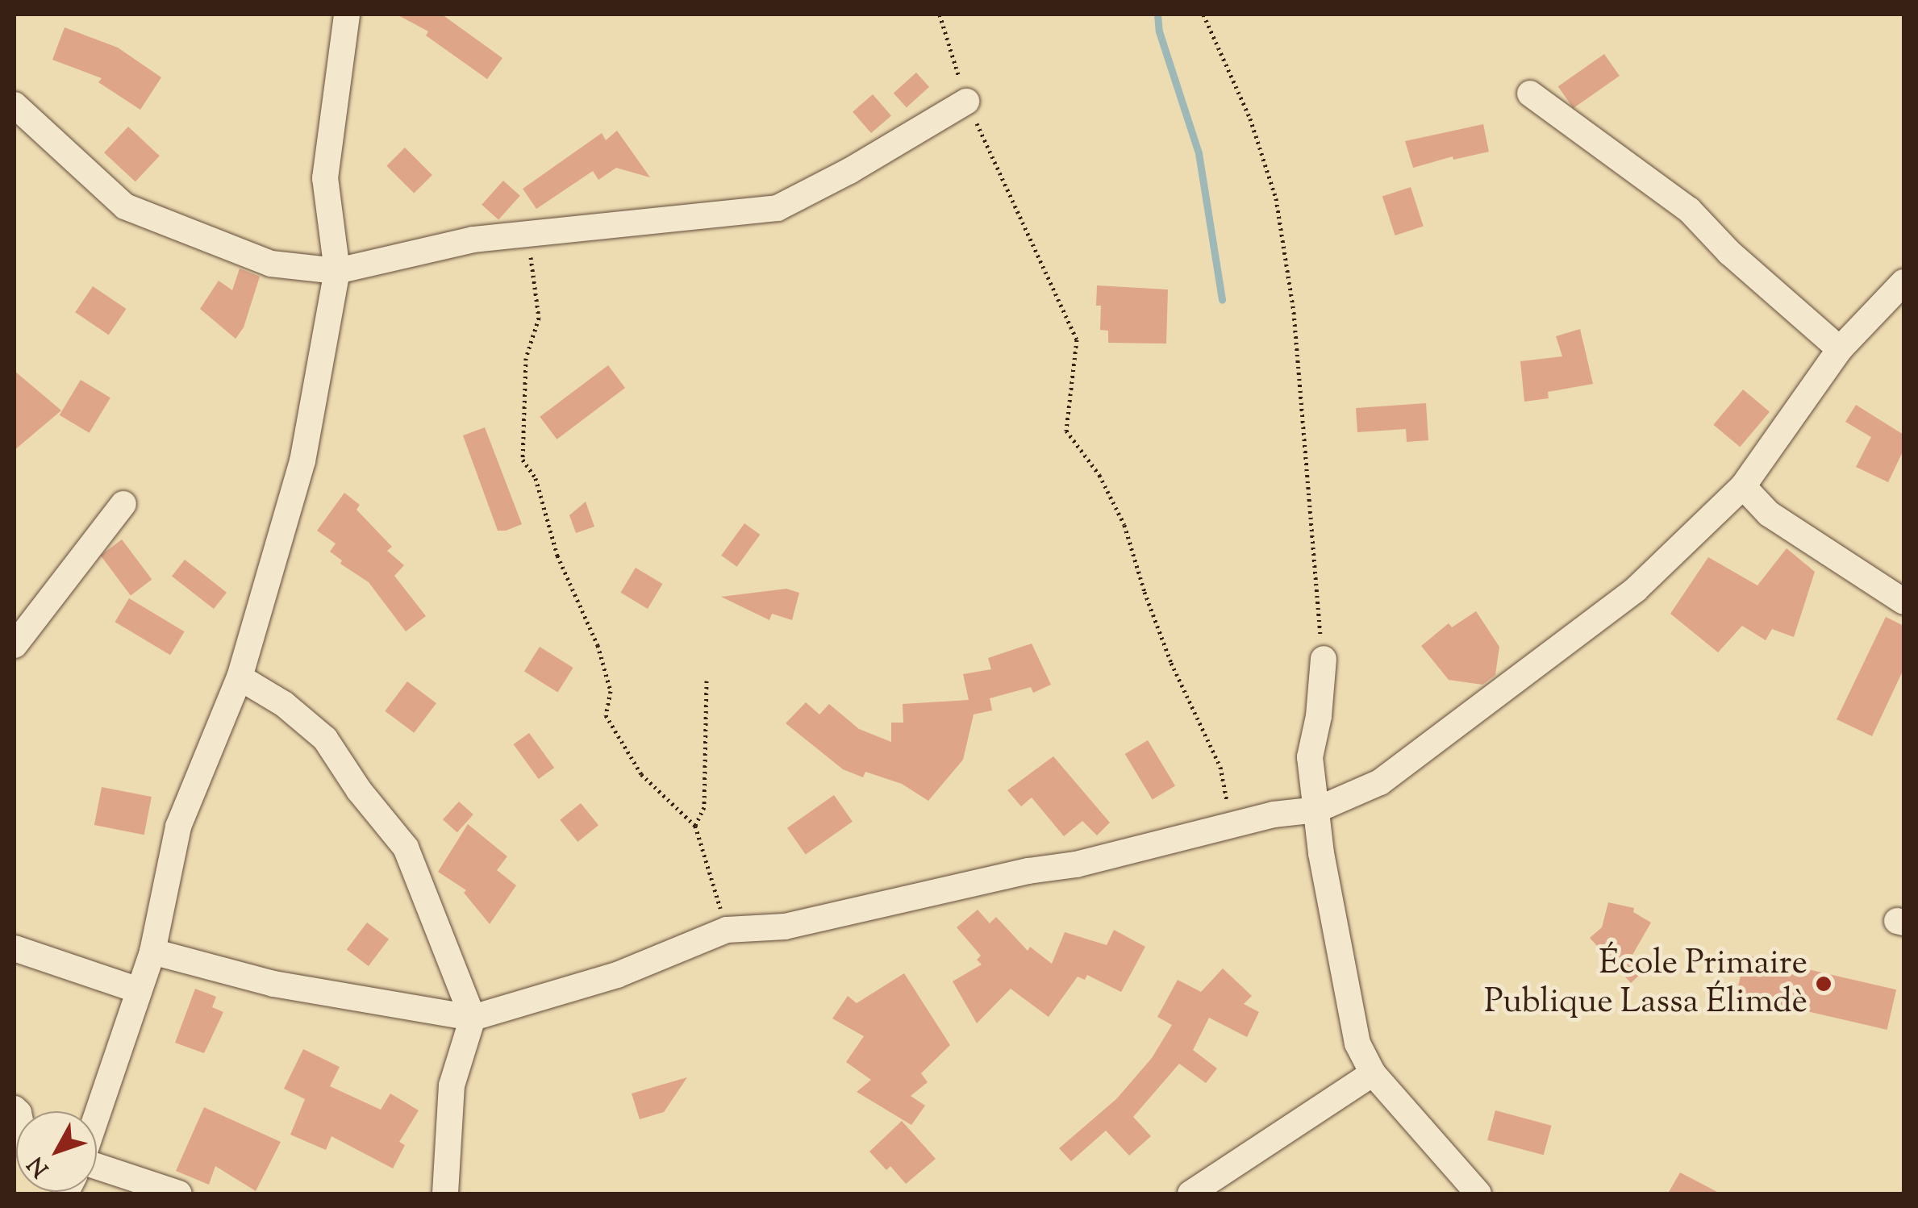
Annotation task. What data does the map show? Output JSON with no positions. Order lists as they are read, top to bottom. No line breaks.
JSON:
{"places":["École Primaire Publique Lassa Élimdè"],"north":"bottom left"}
